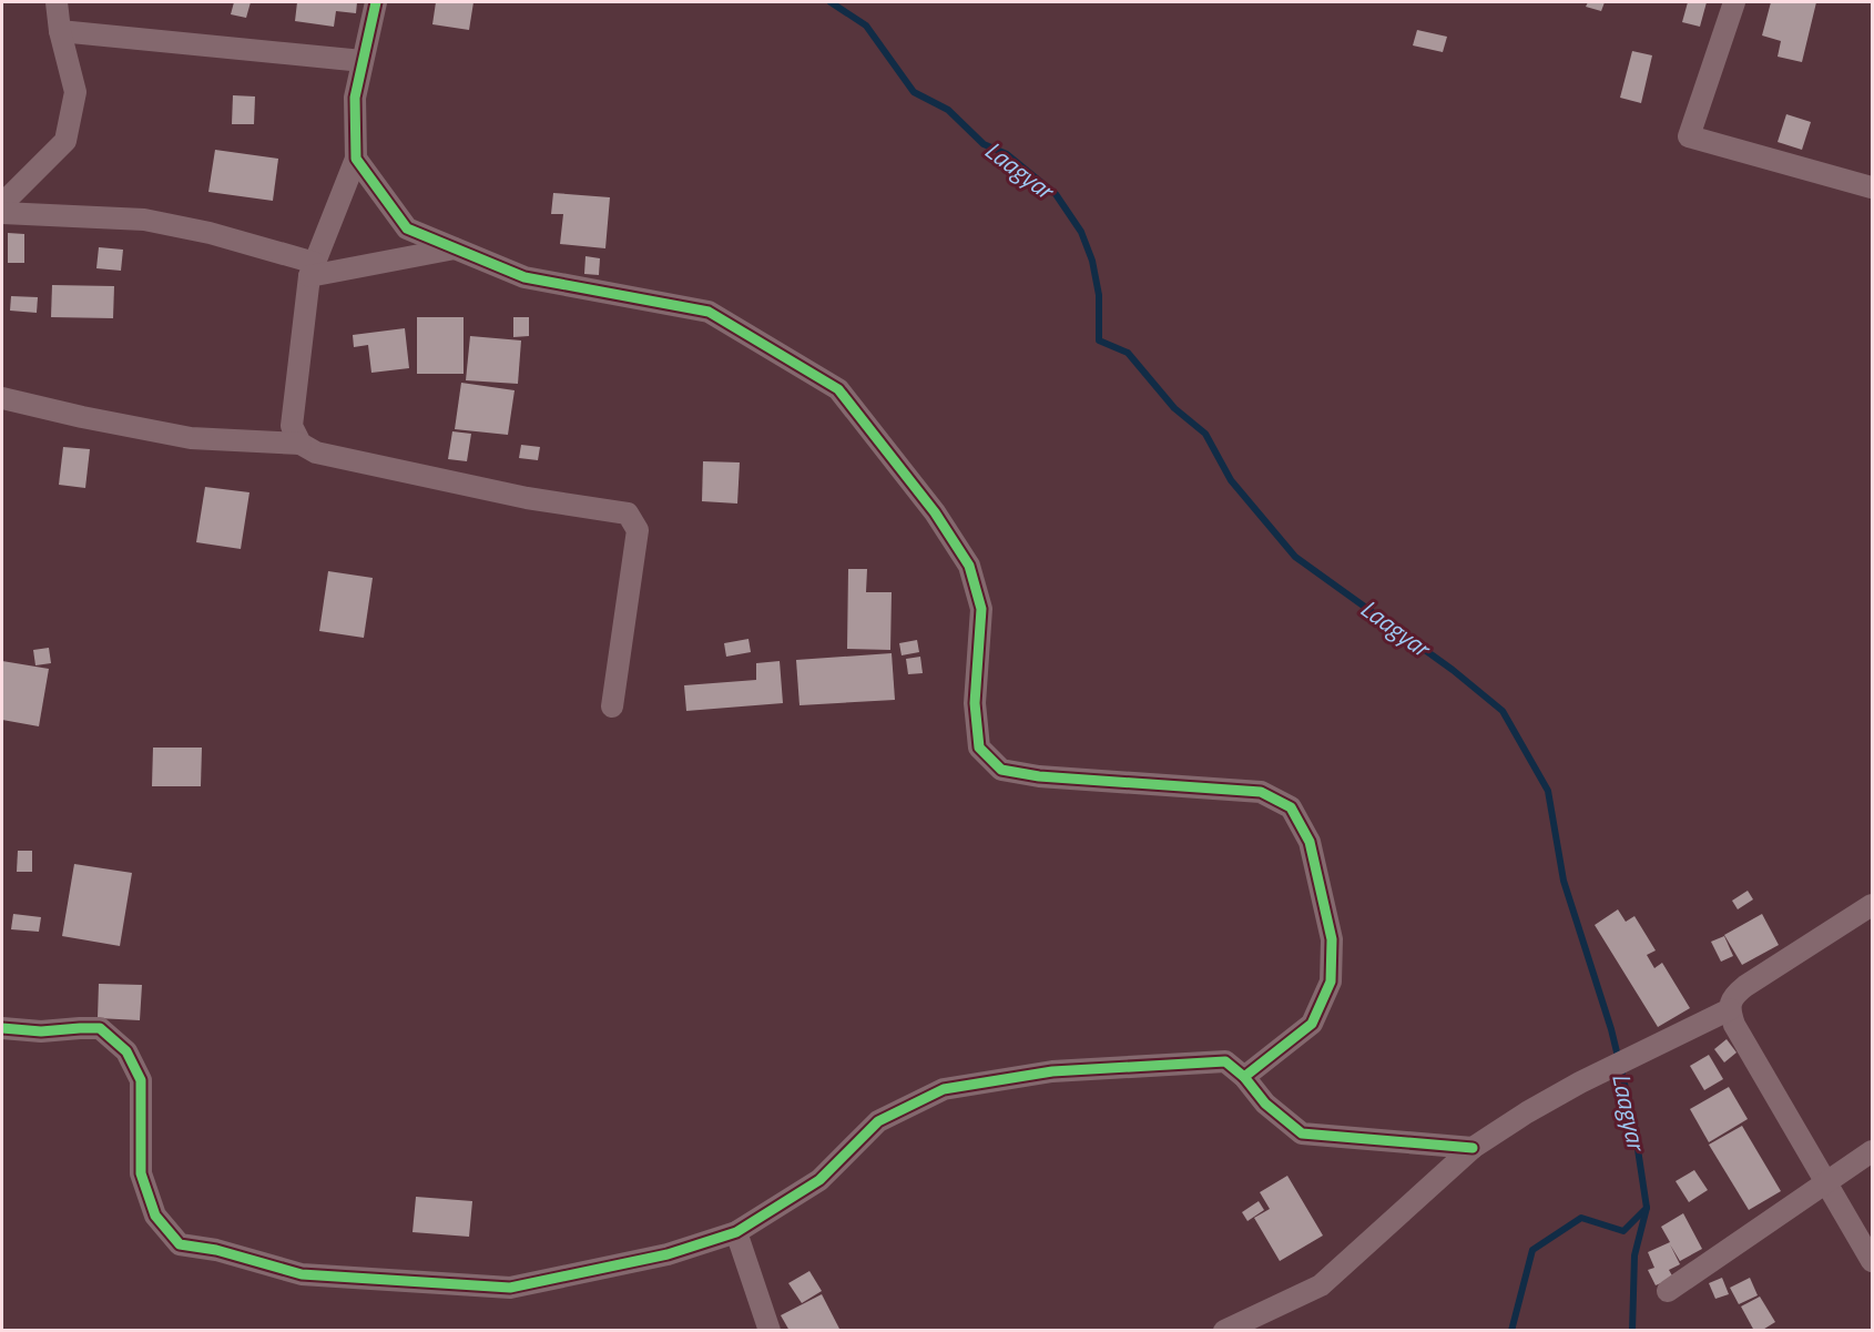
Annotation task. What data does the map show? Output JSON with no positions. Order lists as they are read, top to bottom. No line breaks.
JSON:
{"water":["Laagyar"]}
